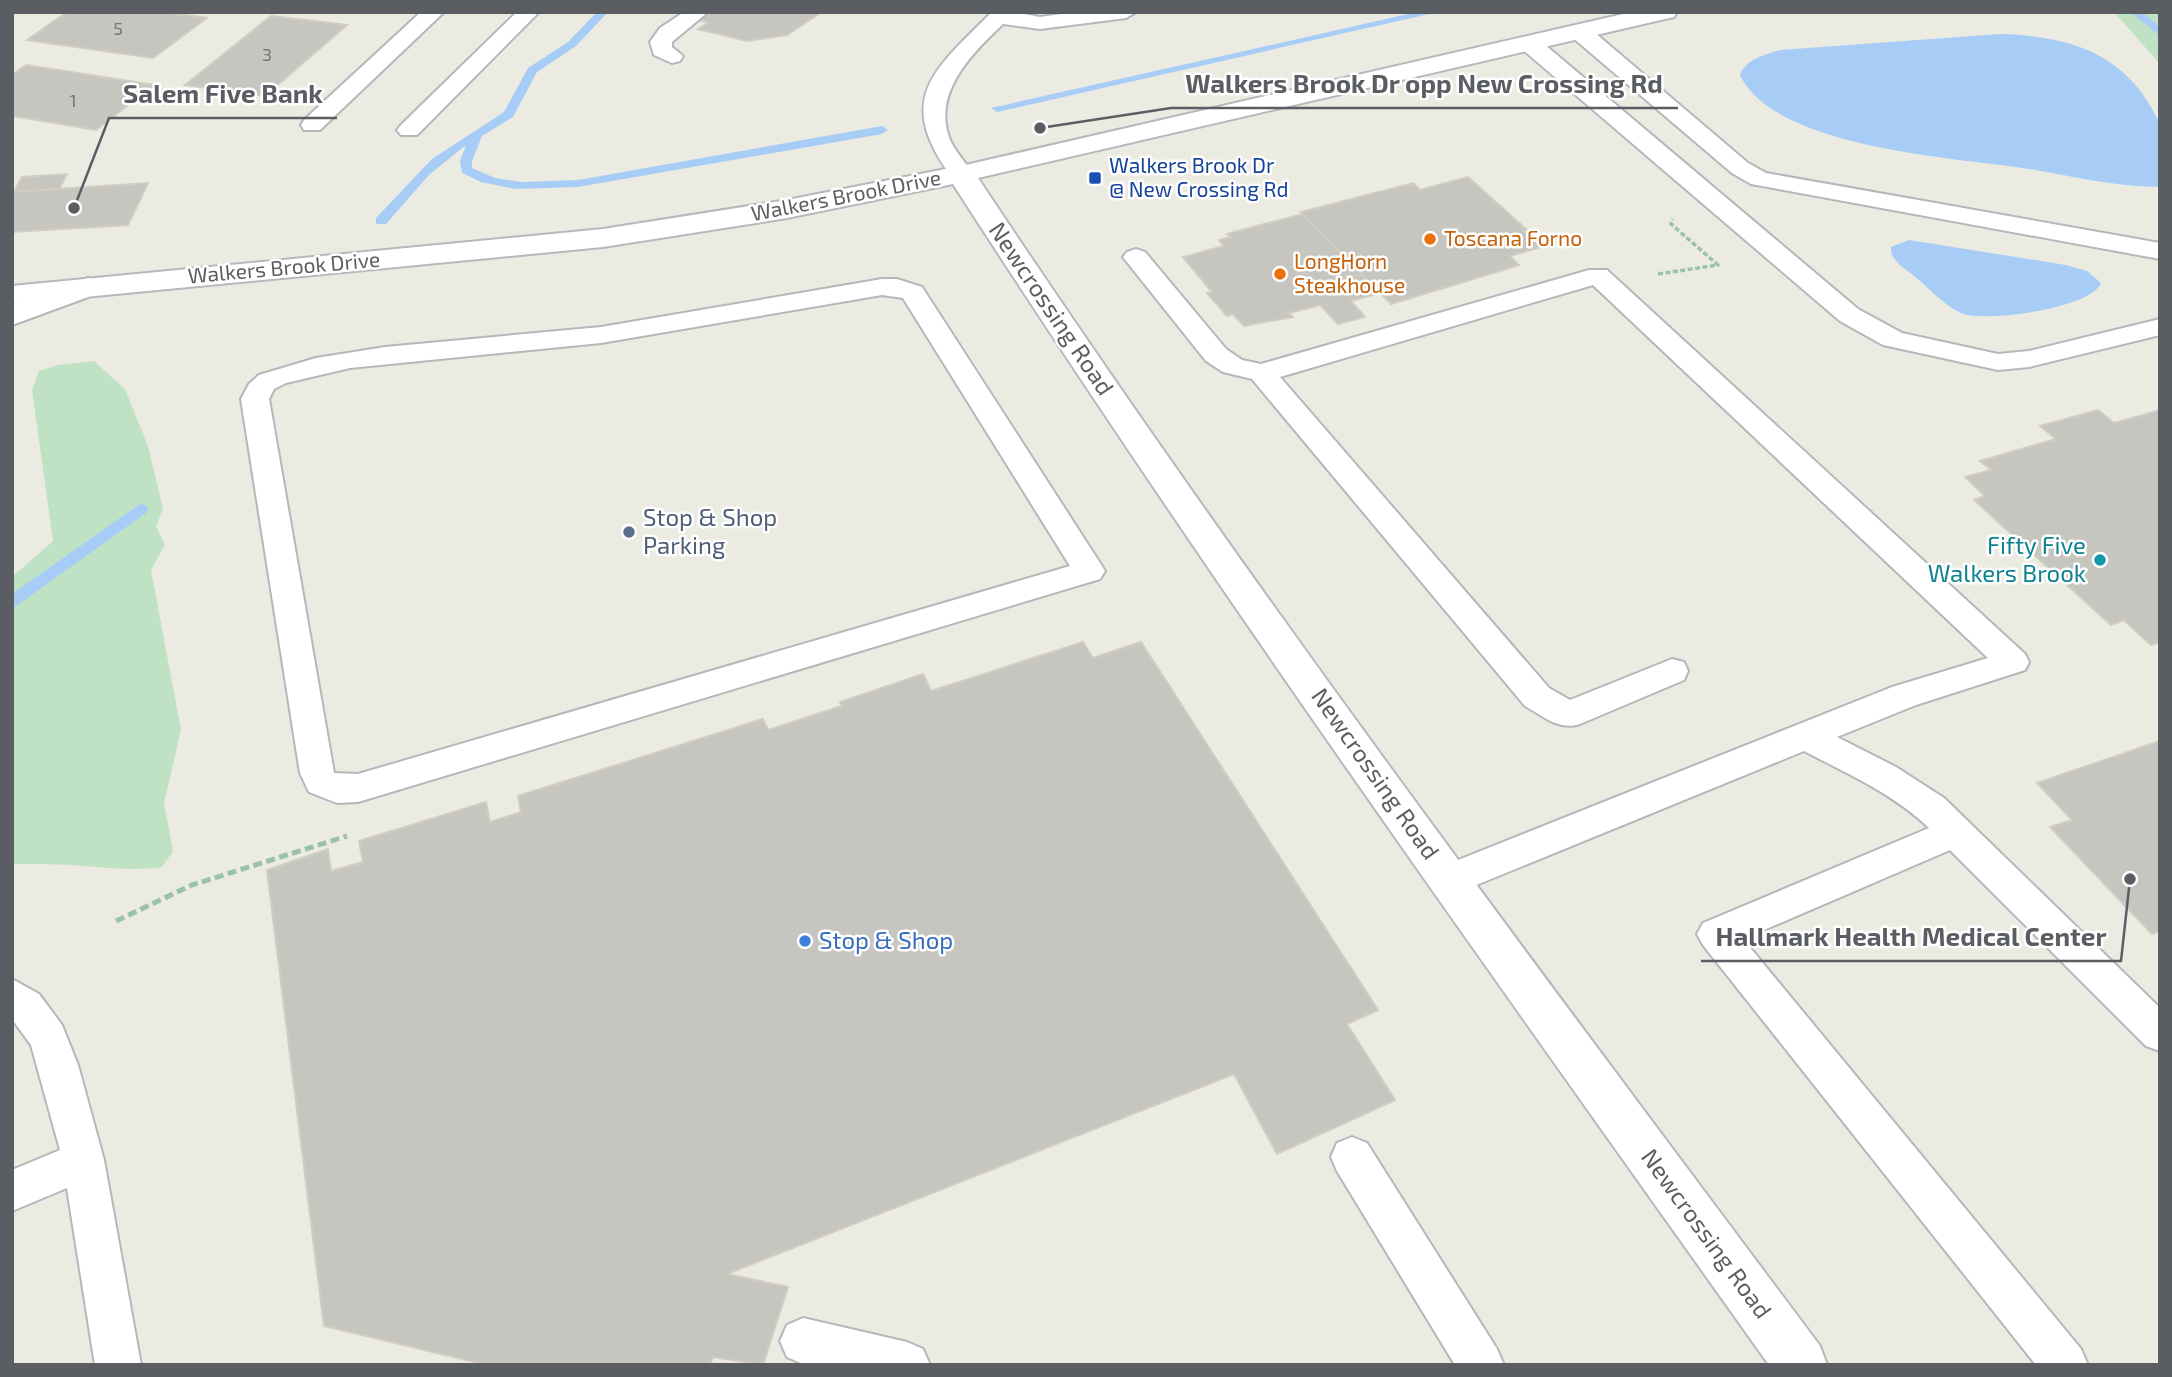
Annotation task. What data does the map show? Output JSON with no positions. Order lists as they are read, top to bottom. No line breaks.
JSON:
{"streets":{"street":["Walkers Brook Drive","Newcrossing Road"]},"crossings":[["Walkers Brook Drive","Newcrossing Road"]],"places":{"other":["Walkers Brook Dr opp New Crossing Rd","Salem Five Bank","Toscana Forno","LongHorn Steakhouse","Stop & Shop Parking","Fifty Five Walkers Brook","Hallmark Health Medical Center","Stop & Shop"],"transit":["Walkers Brook Dr @ New Crossing Rd"]},"house_numbers":["5","3","1"]}
